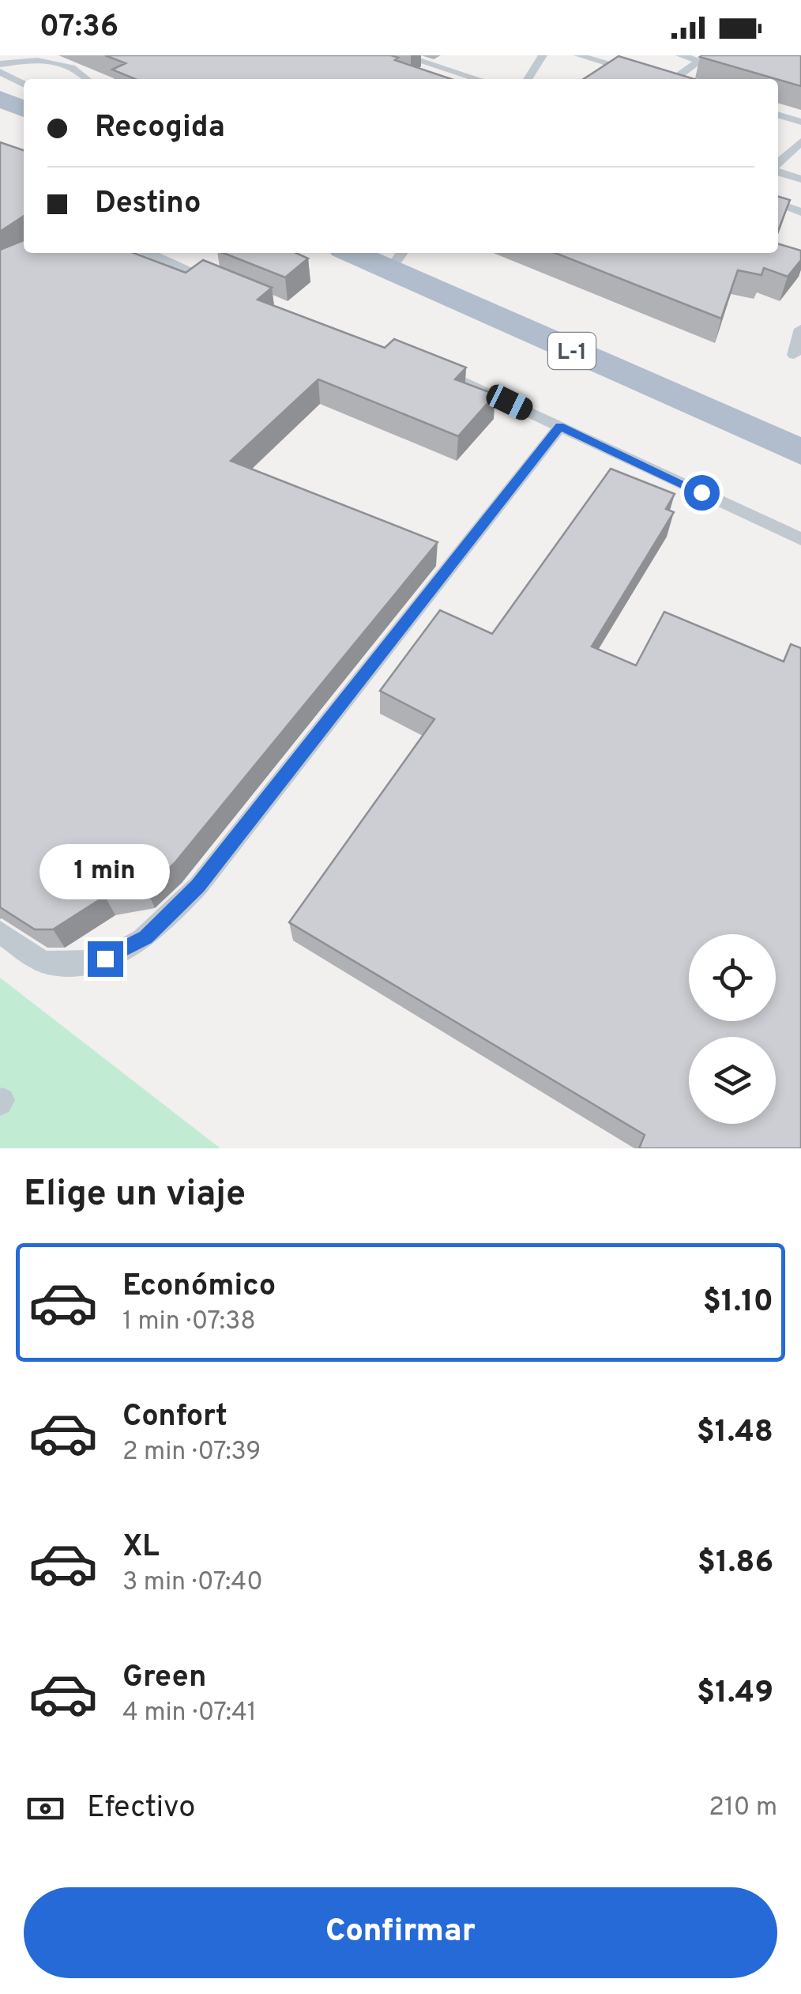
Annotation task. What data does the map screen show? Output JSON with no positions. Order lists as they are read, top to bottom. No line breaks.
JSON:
{"streets":{"main road":["L-1"]},"page":{"status":"07:36","banner":["Recogida","Destino"],"bubble":"1 min","heading":"Elige un viaje","list":[{"name":"Económico","note":"1 min · 07:38","value":"$1.10"},{"name":"Confort","note":"2 min · 07:39","value":"$1.48"},{"name":"XL","note":"3 min · 07:40","value":"$1.86"},{"name":"Green","note":"4 min · 07:41","value":"$1.49"}],"pay":["Efectivo","210 m"],"buttons":"Confirmar"}}
